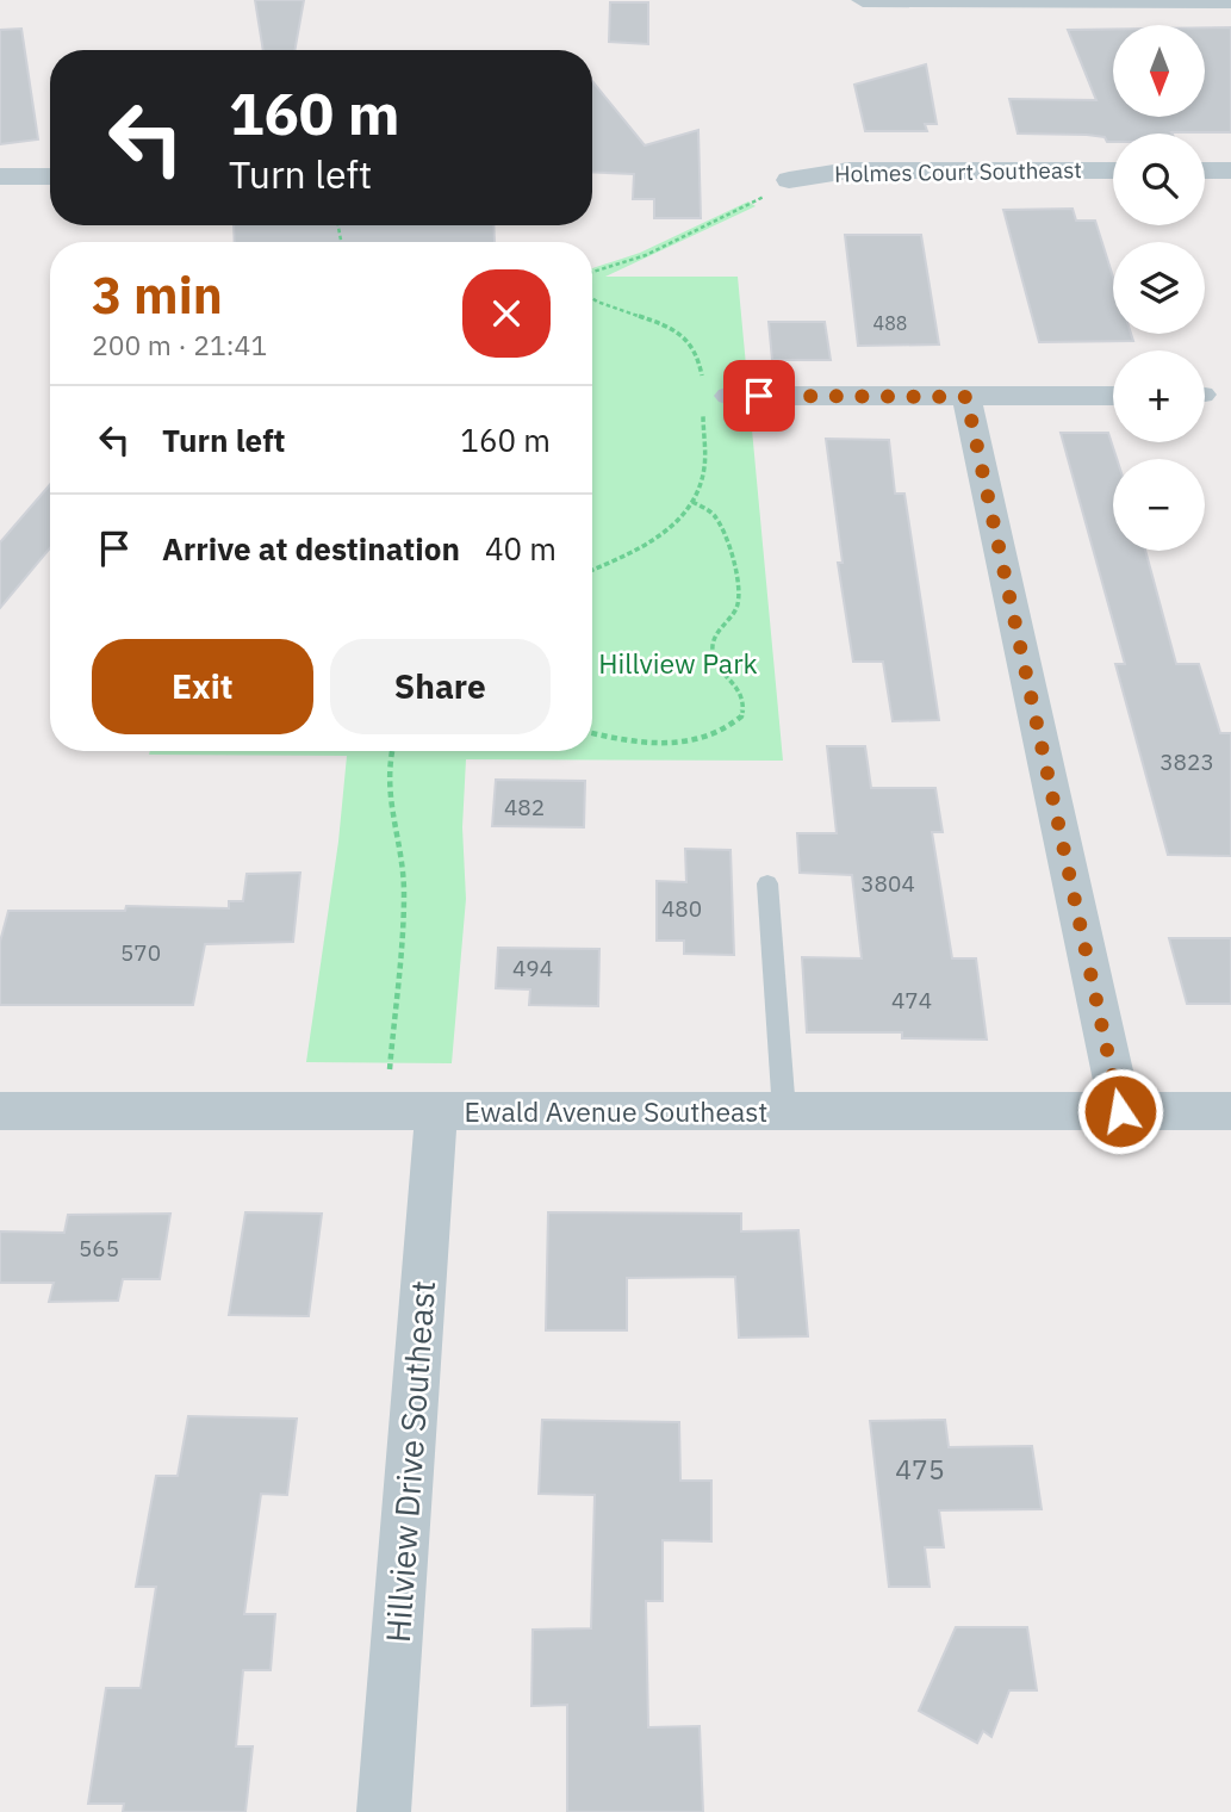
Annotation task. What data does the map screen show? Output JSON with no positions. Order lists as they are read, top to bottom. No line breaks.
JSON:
{"streets":{"street":["Holmes Court Southeast","Ewald Avenue Southeast","Hillview Drive Southeast"]},"crossings":[["Ewald Avenue Southeast","Hillview Drive Southeast"]],"parks":["Hillview Park"],"house_numbers":["488","3823","482","3804","480","570","494","474","565","475"],"north":"bottom","page":{"map_buttons":["+","−"],"turn":["160 m","Turn left"],"heading":["3 min","200 m · 21:41"],"list":[{"name":"Turn left","value":"160 m"},{"name":"Arrive at destination","value":"40 m"}],"buttons":["Exit","Share"]}}
